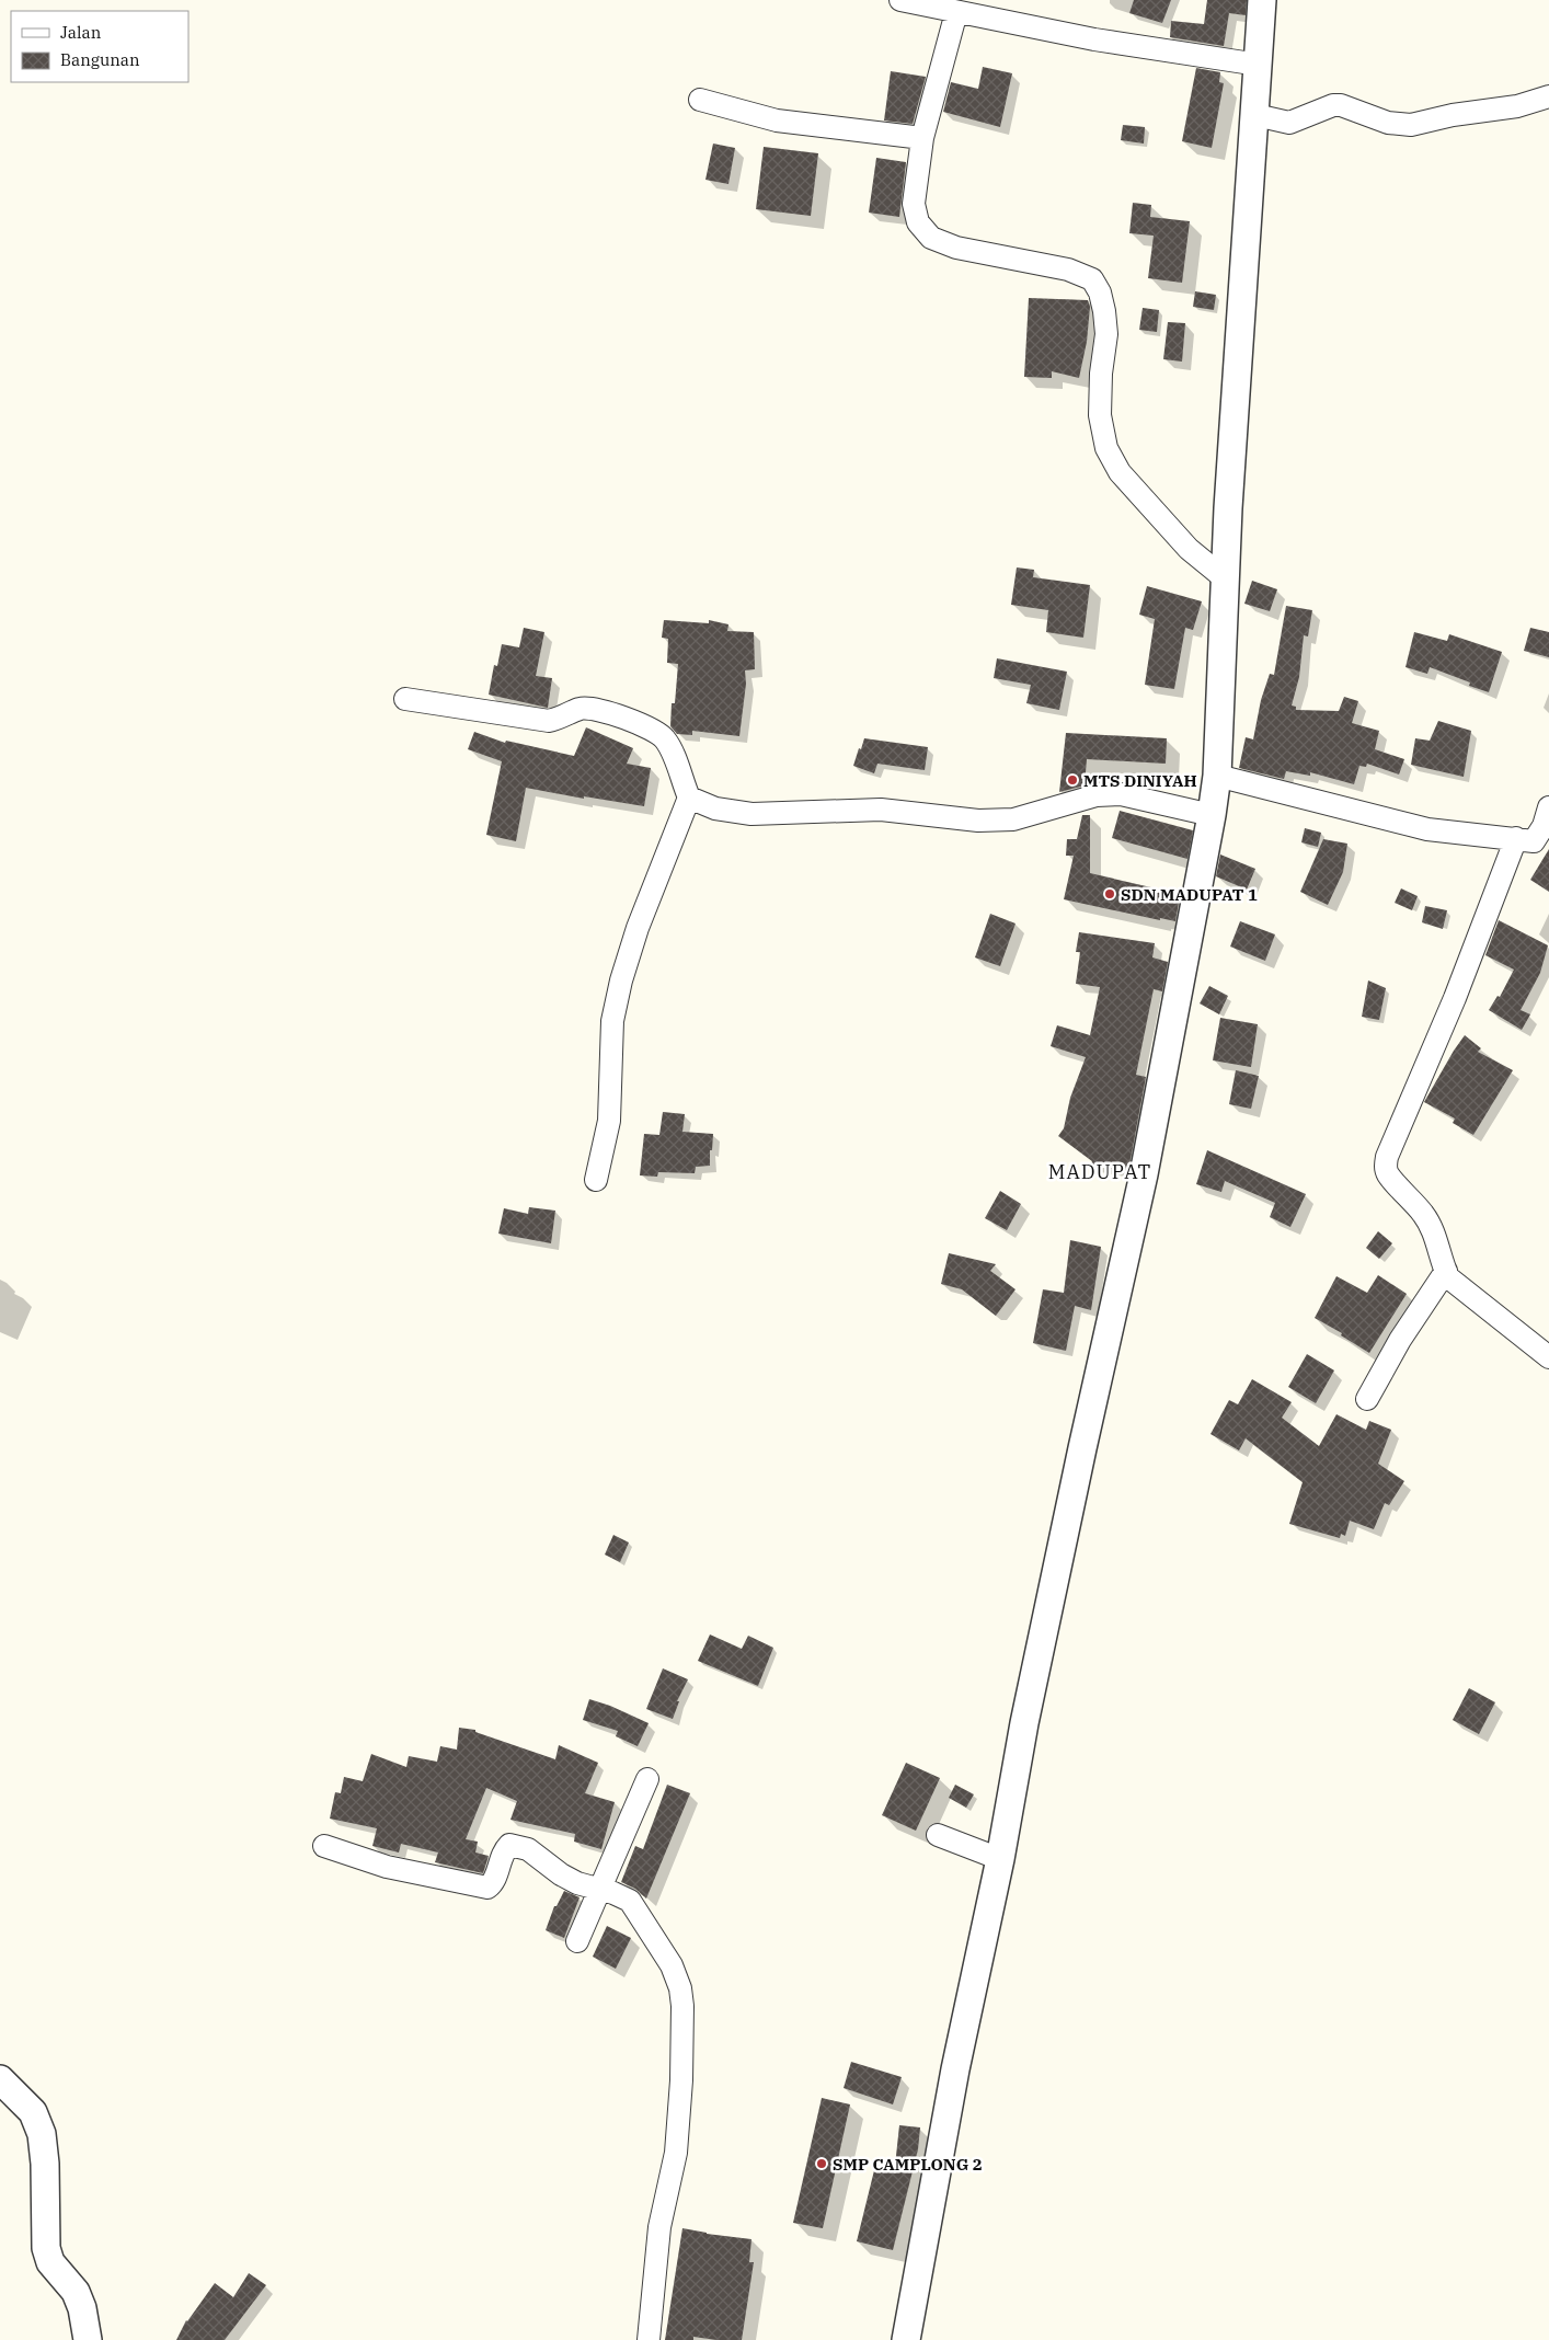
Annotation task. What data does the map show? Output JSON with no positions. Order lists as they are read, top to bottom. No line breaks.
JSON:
{"districts":["MADUPAT"],"places":["MTS DINIYAH","SDN MADUPAT 1","SMP CAMPLONG 2"],"legend":["Jalan","Bangunan"]}
